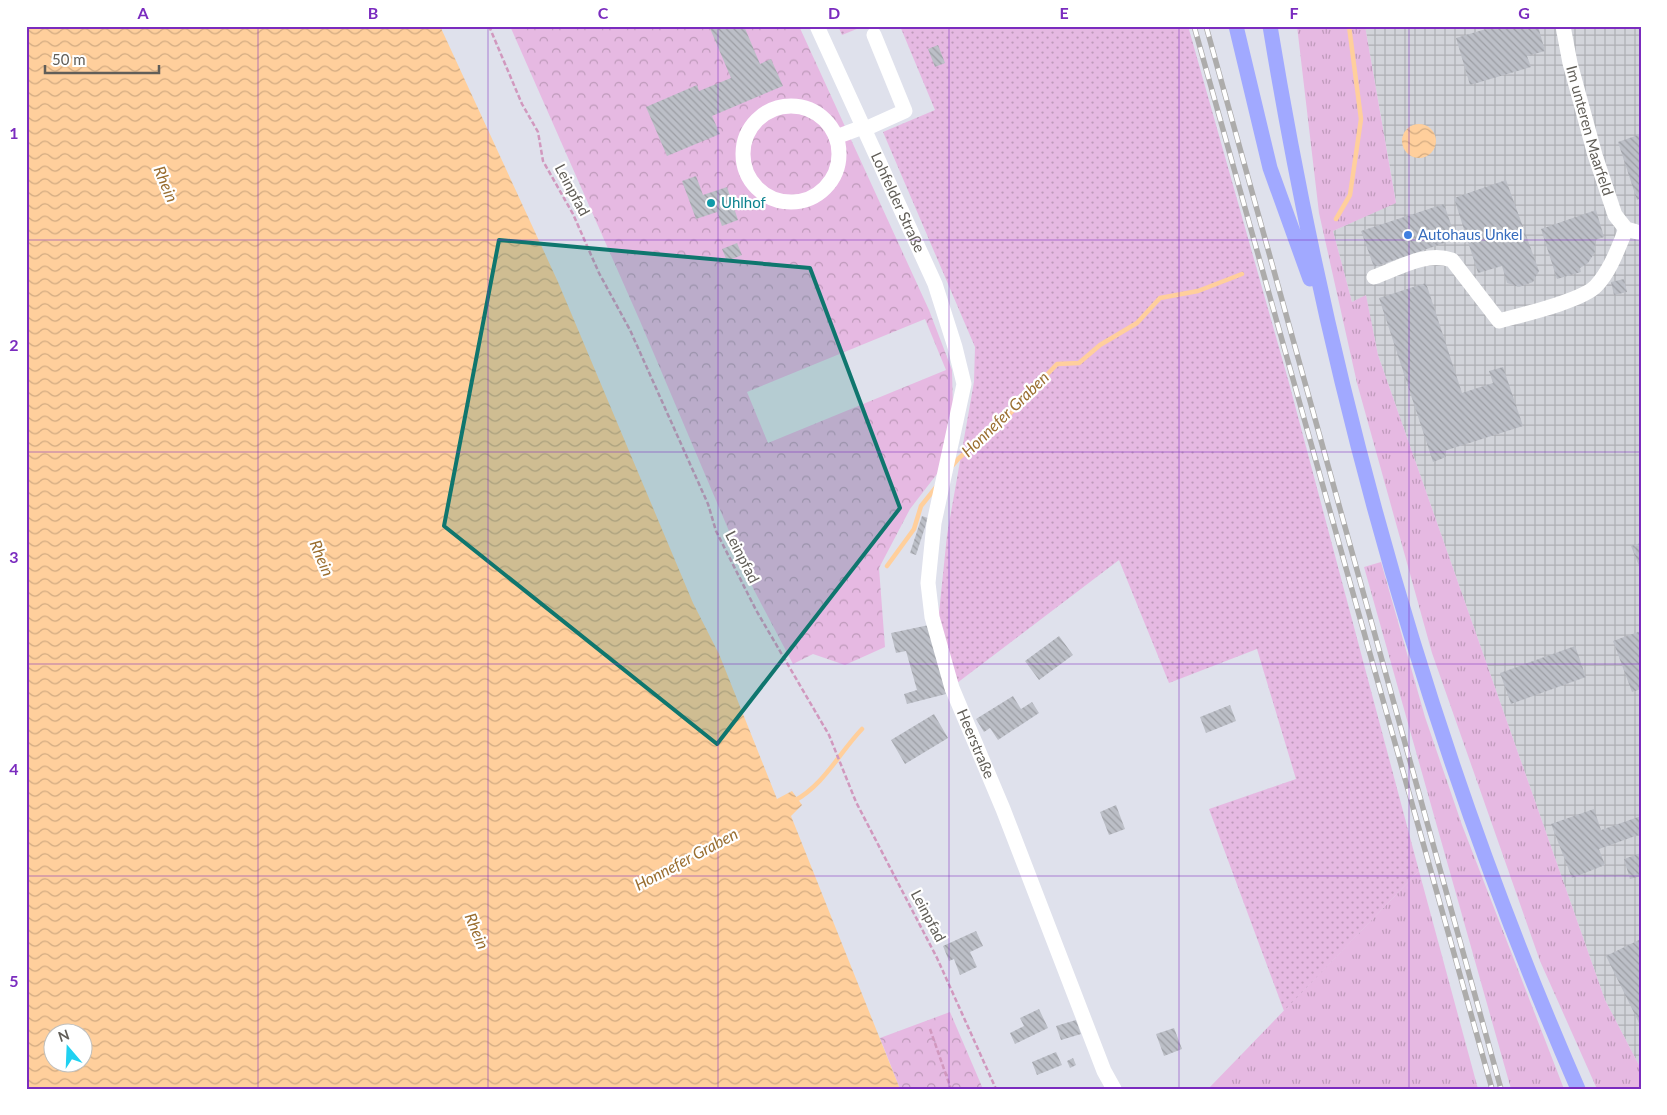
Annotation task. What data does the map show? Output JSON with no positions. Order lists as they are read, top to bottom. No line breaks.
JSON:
{"streets":{"street":["Im unteren Maarfeld","Lohfelder Straße","Heerstraße"],"path":["Leinpfad"]},"crossings":[["Lohfelder Straße","Heerstraße"]],"water":["Rhein","Honnefer Graben"],"places":["Uhlhof","Autohaus Unkel"],"scale_bar":"50 m","north":"top","grid":{"columns":["A","B","C","D","E","F","G"],"rows":["1","2","3","4","5"]}}
